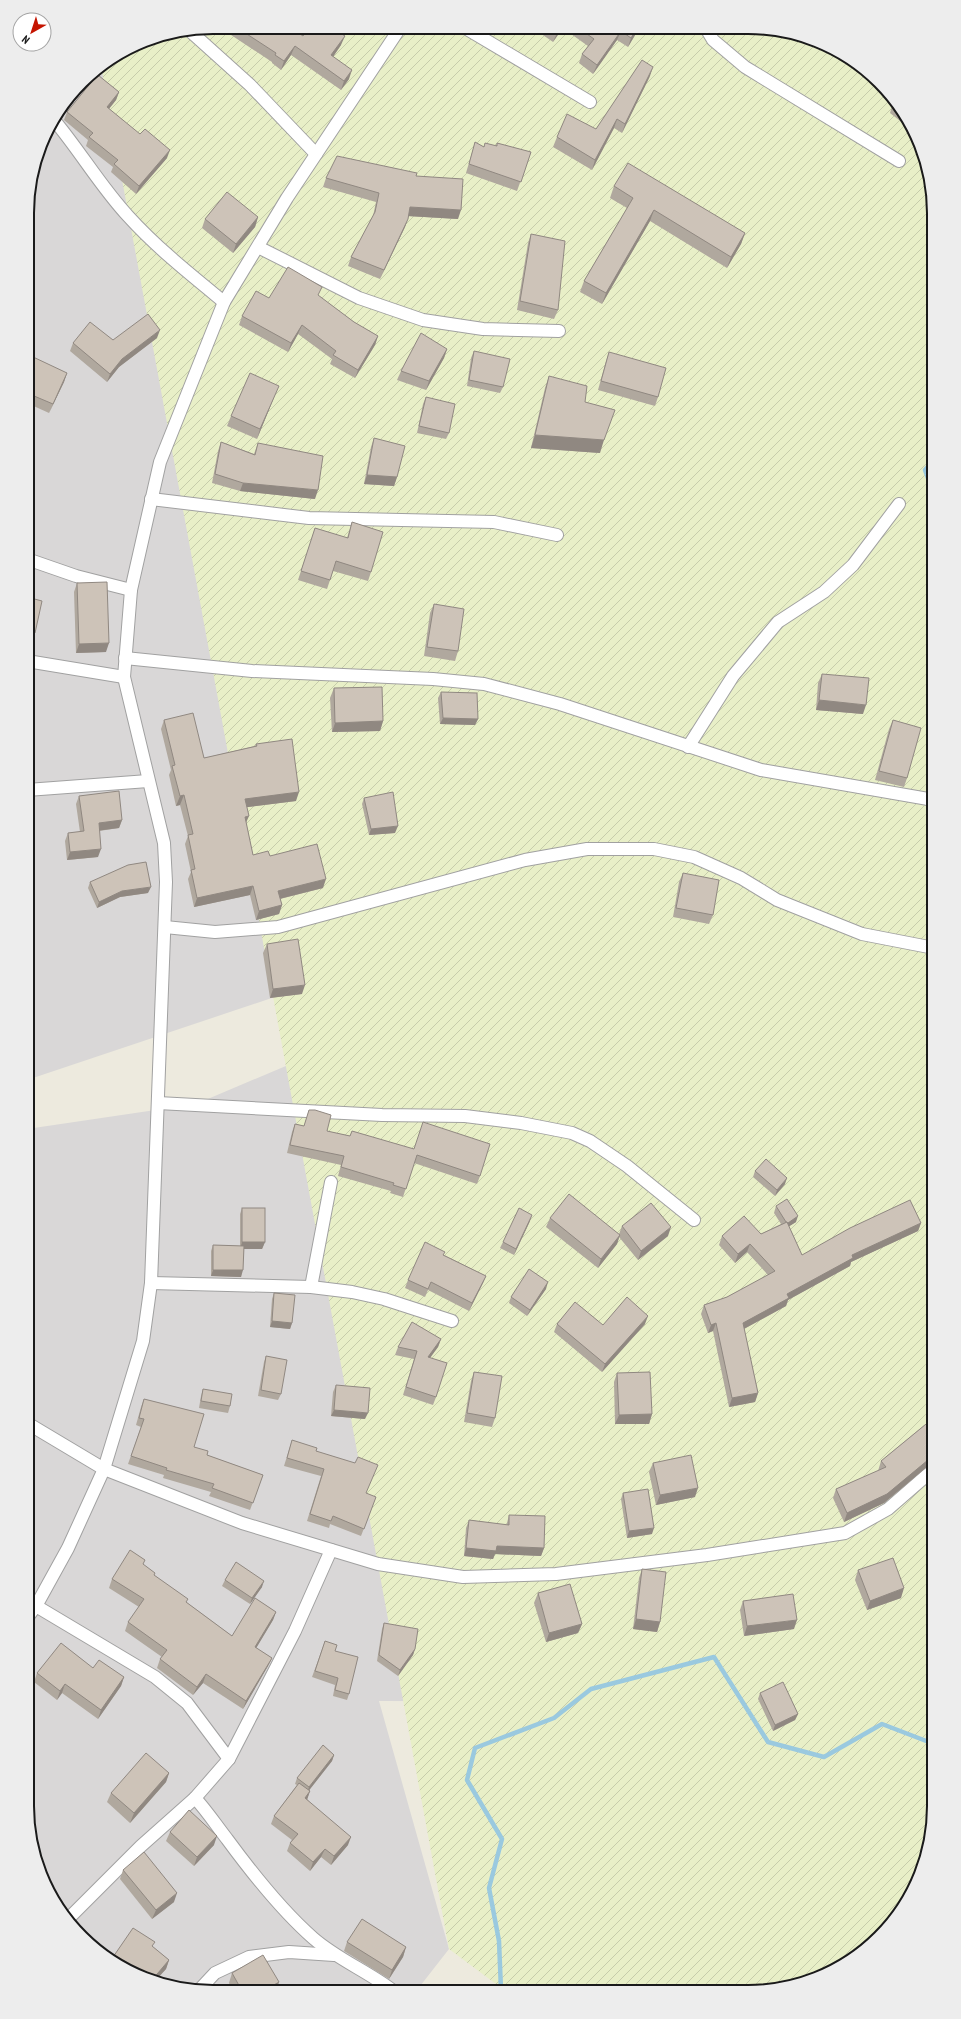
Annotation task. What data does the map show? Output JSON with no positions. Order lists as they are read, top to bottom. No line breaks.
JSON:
{"north":"bottom left"}
